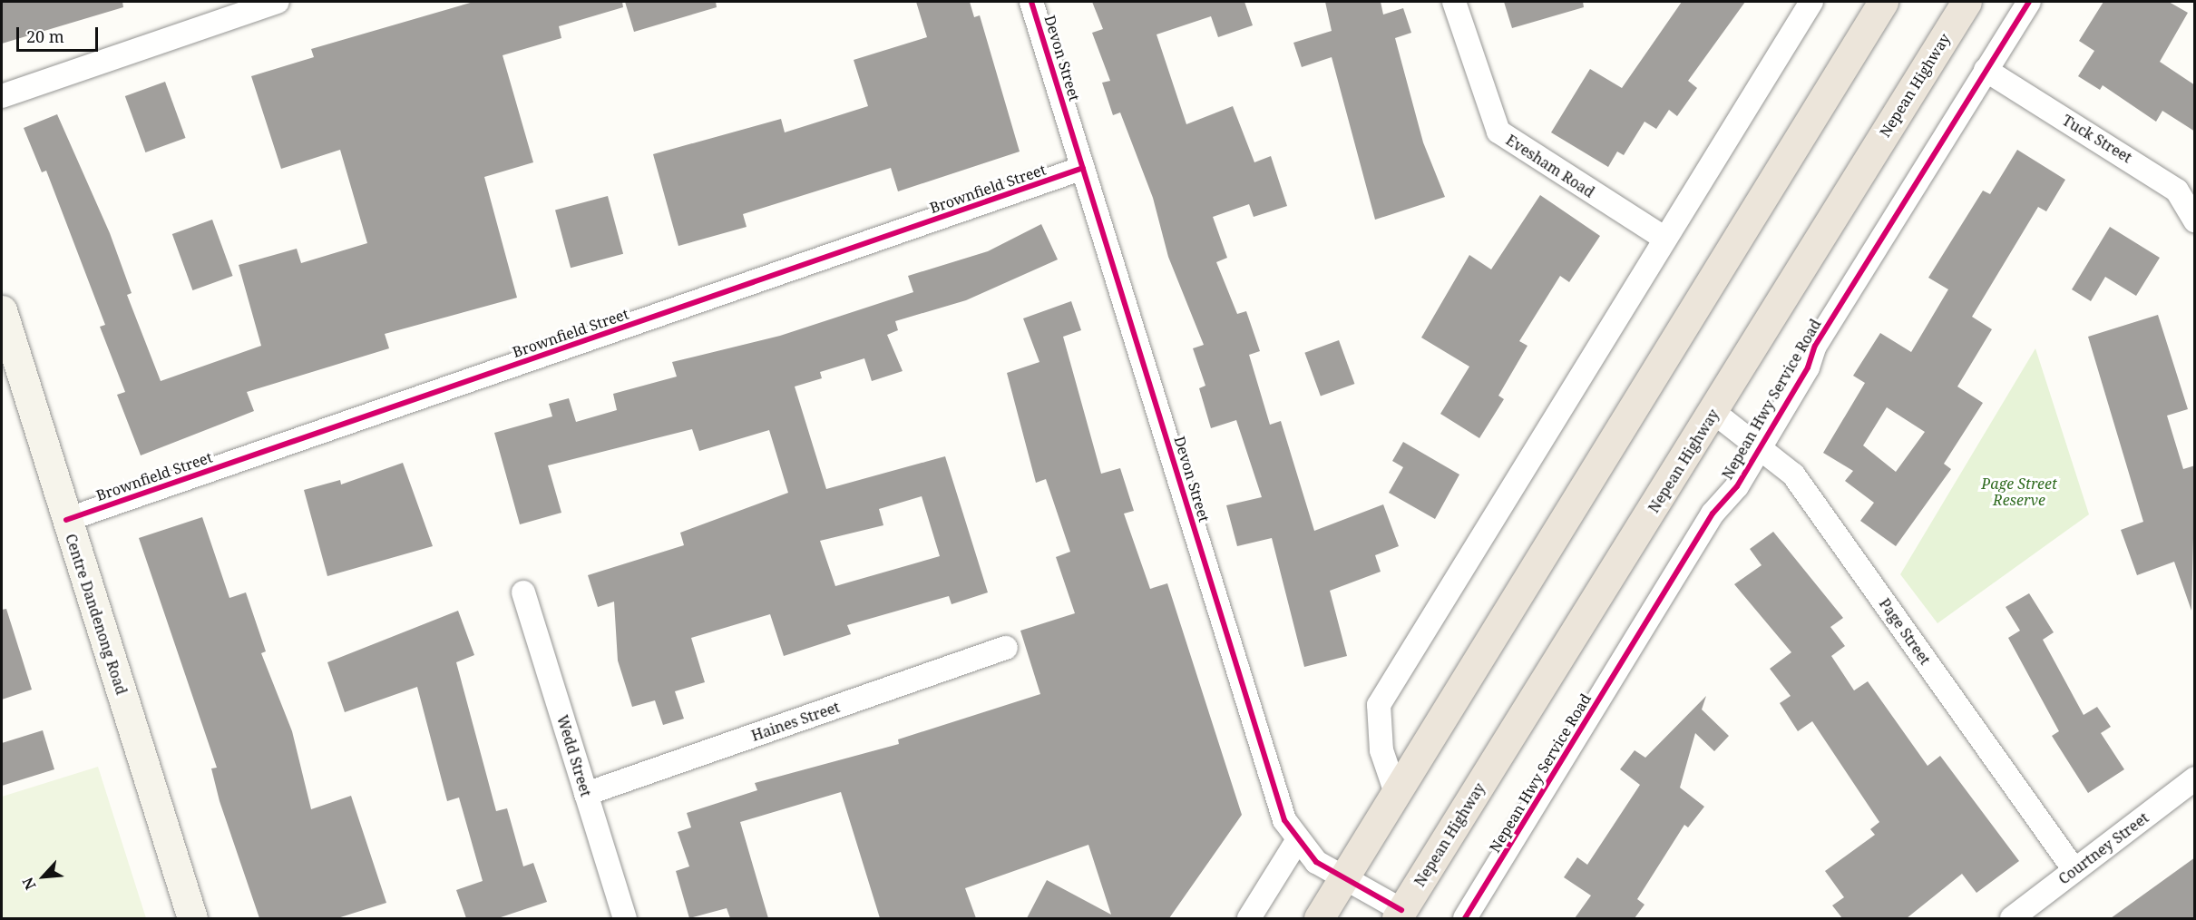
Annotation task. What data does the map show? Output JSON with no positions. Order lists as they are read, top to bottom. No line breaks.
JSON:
{"streets":{"highway":["Nepean Highway"],"main road":["Centre Dandenong Road"],"street":["Devon Street","Tuck Street","Evesham Road","Brownfield Street","Nepean Hwy Service Road","Page Street","Haines Street","Wedd Street","Courtney Street"]},"crossings":[["Devon Street","Nepean Highway"],["Devon Street","Brownfield Street"],["Nepean Highway","Page Street"],["Tuck Street","Nepean Hwy Service Road"],["Brownfield Street","Centre Dandenong Road"],["Nepean Hwy Service Road","Page Street"],["Page Street","Courtney Street"],["Haines Street","Wedd Street"]],"parks":["Page Street Reserve"],"scale_bar":"20 m","north":"bottom left"}
